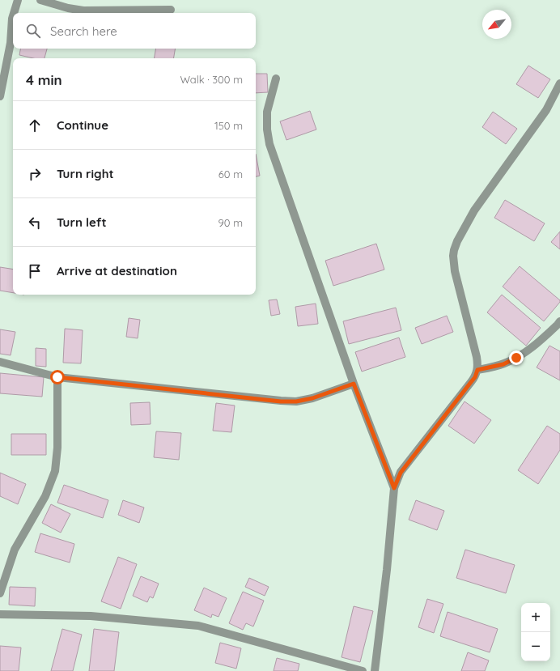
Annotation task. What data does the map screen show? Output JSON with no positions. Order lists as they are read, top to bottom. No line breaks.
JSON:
{"north":"bottom left","page":{"search":"Search here","heading":["4 min","Walk · 300 m"],"list":[["Continue","150 m"],["Turn right","60 m"],["Turn left","90 m"],"Arrive at destination"],"map_buttons":["+","−"]}}
